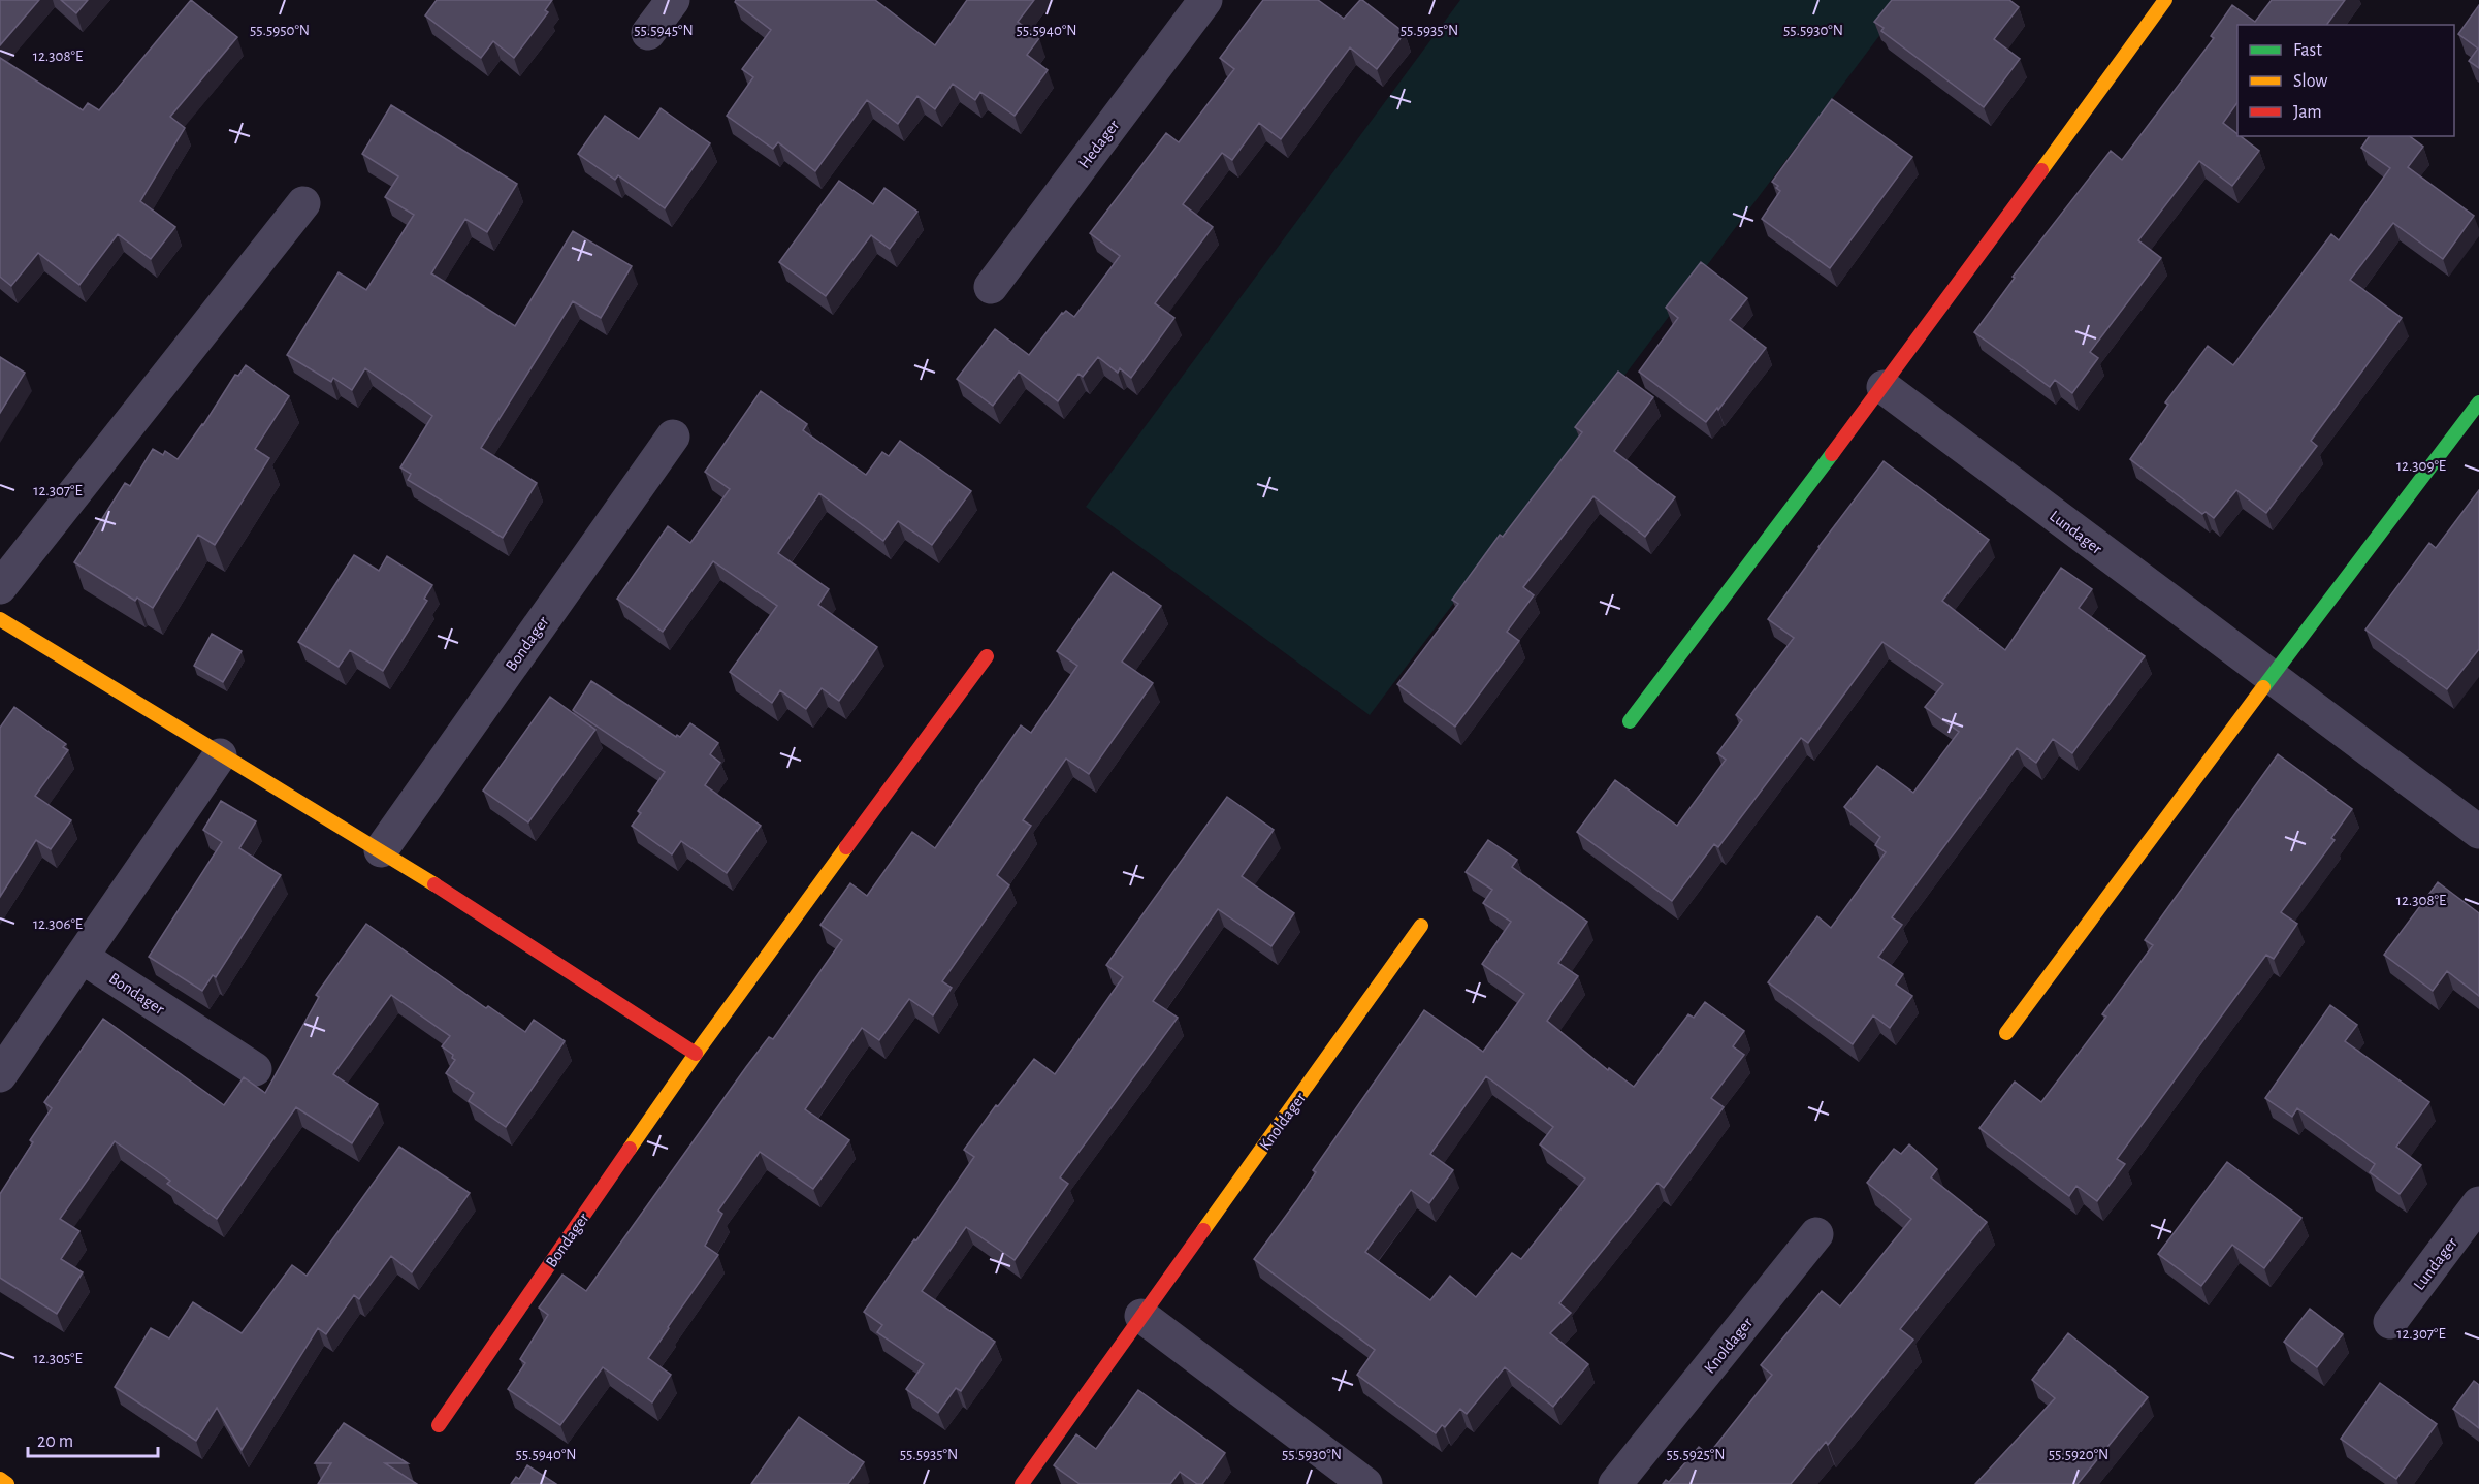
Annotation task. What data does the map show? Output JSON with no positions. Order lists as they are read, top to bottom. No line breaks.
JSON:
{"streets":{"street":["Hedager","Lundager","Bondager","Knoldager"]},"legend":["Fast","Slow","Jam"],"scale_bar":"20 m","coordinates":["55.5950°N","55.5945°N","55.5940°N","55.5935°N","55.5930°N","12.308°E","12.309°E","12.307°E","12.306°E","12.305°E","55.5925°N","55.5920°N"]}
